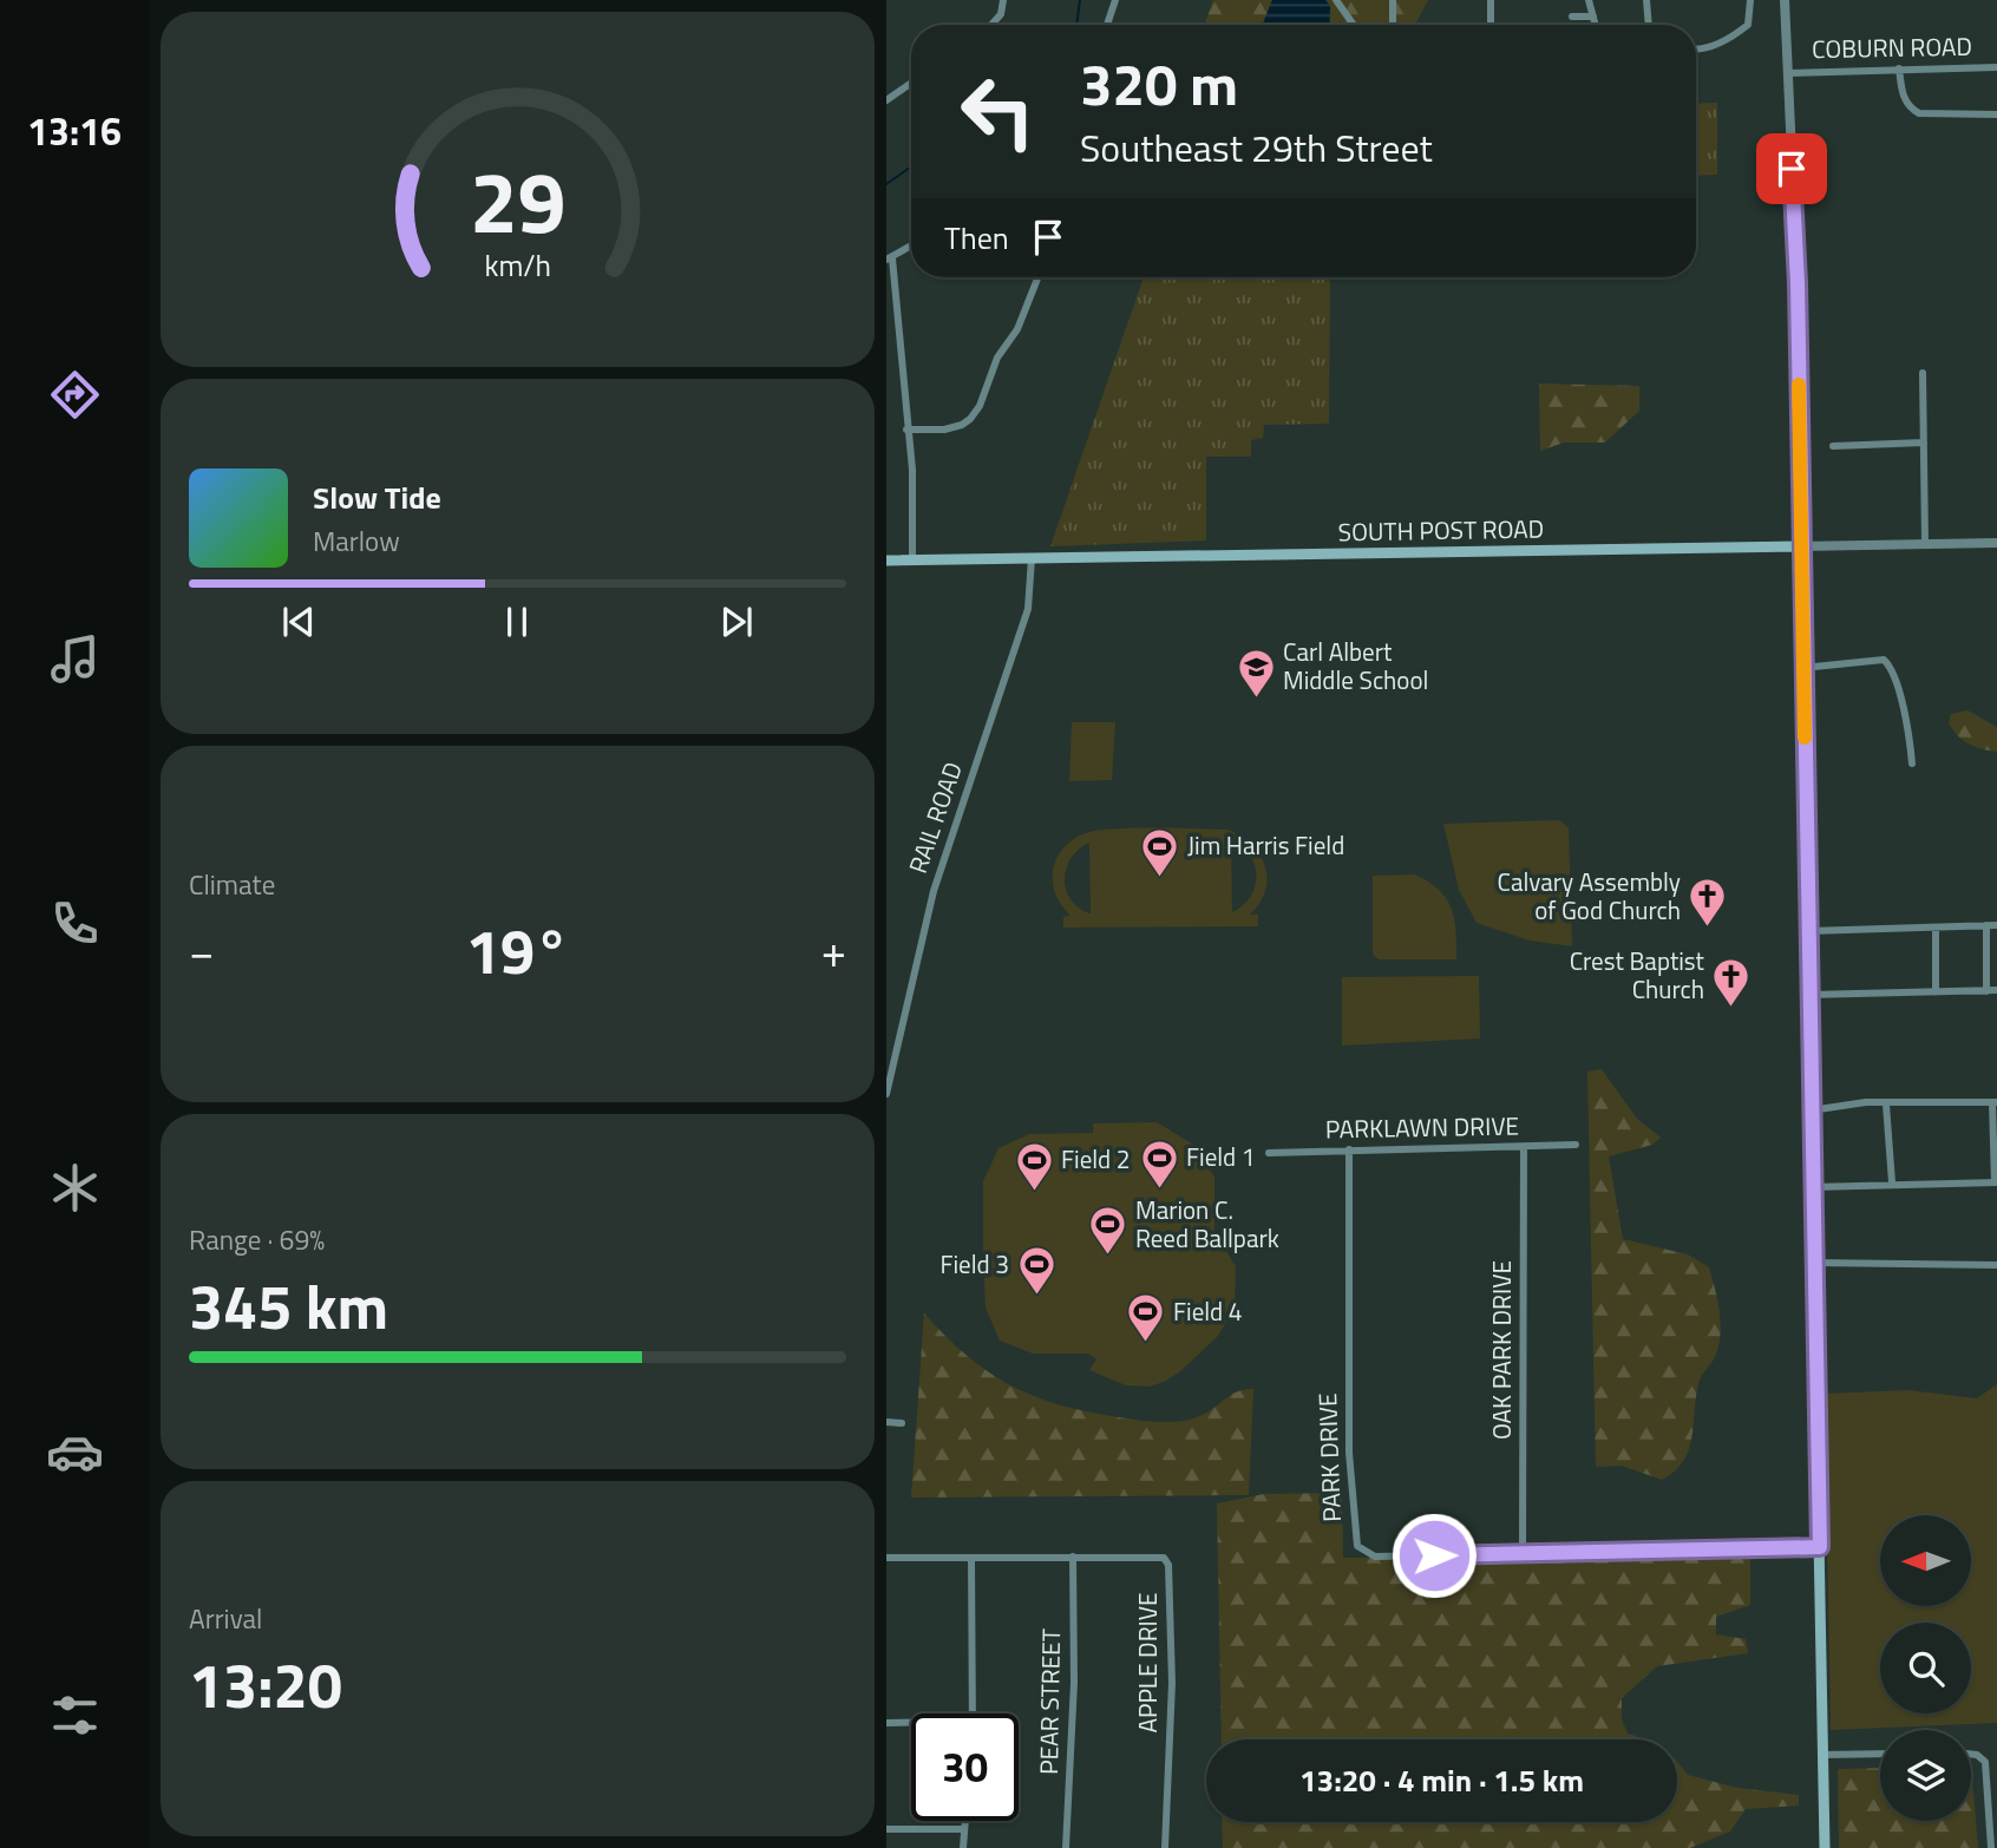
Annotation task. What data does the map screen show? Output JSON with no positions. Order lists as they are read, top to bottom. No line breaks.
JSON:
{"streets":{"main road":["SOUTH POST ROAD"],"street":["COBURN ROAD","RAIL ROAD","PARKLAWN DRIVE","OAK PARK DRIVE","PARK DRIVE","APPLE DRIVE","PEAR STREET"]},"crossings":[["SOUTH POST ROAD","RAIL ROAD"],["PARKLAWN DRIVE","OAK PARK DRIVE"],["PARKLAWN DRIVE","PARK DRIVE"],["OAK PARK DRIVE","PARK DRIVE"],["APPLE DRIVE","PEAR STREET"]],"places":{"school or university":["Carl Albert Middle School"],"sports":["Jim Harris Field","Field 1","Field 2","Marion C. Reed Ballpark","Field 3","Field 4"],"church":["Calvary Assembly of God Church","Crest Baptist Church"]},"north":"left","page":{"tabs":"13:16","turn":["320 m","Southeast 29th Street"],"then":"Then","song":["Slow Tide","Marlow"],"tile":["Climate",["Range · 69%","345 km"],["Arrival","13:20"]],"heat":["−","19°","+"],"limit":"30","trip":"13:20 · 4 min · 1.5 km","gauge":["29","km/h"]}}
